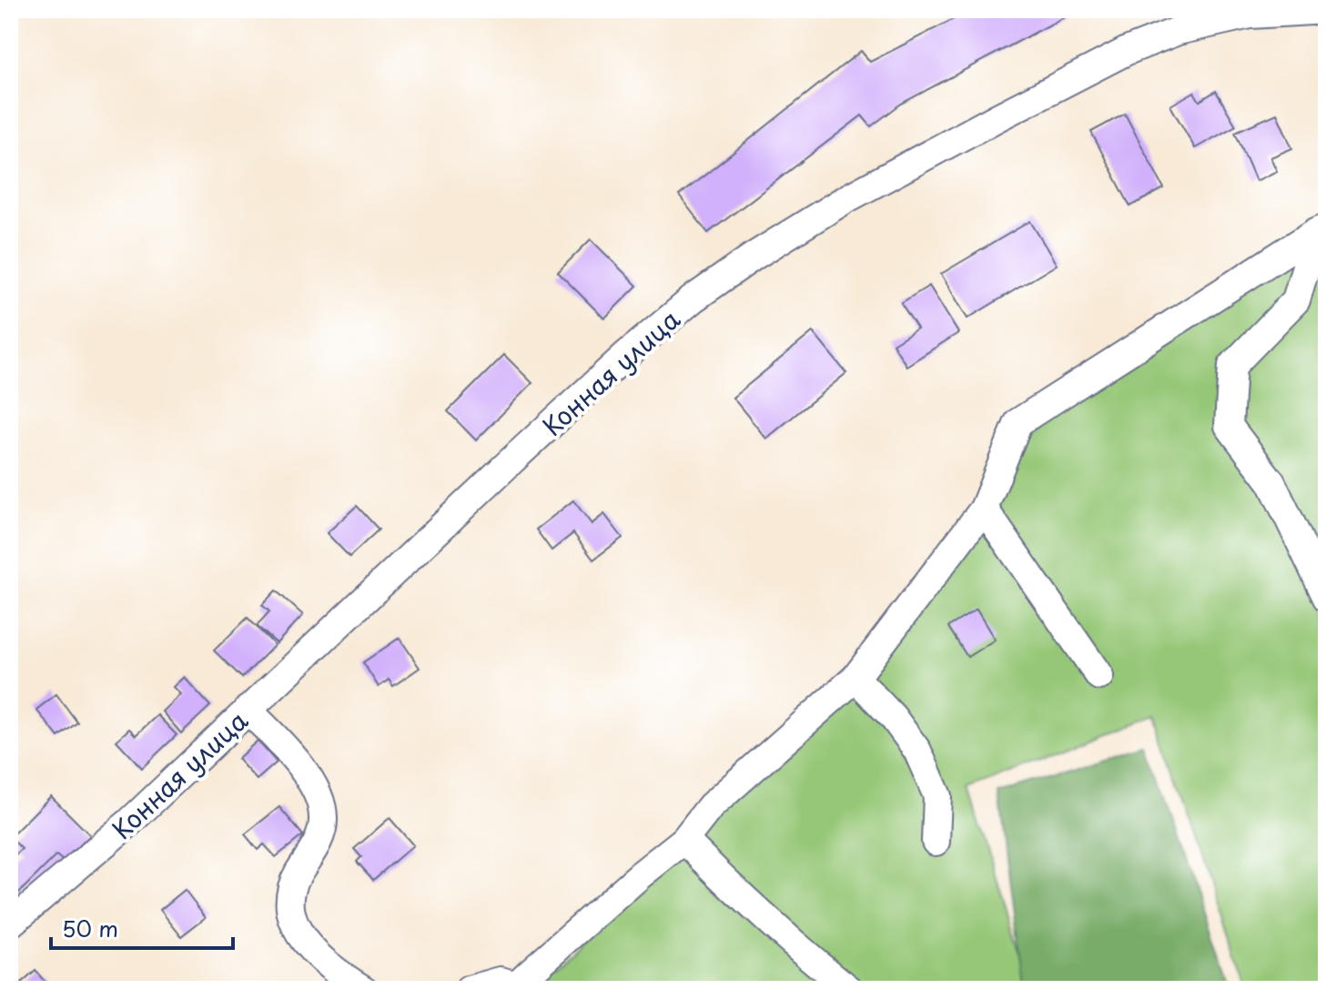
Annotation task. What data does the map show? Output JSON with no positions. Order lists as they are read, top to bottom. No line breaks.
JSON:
{"streets":{"street":["Конная улица"]},"scale_bar":"50 m"}
